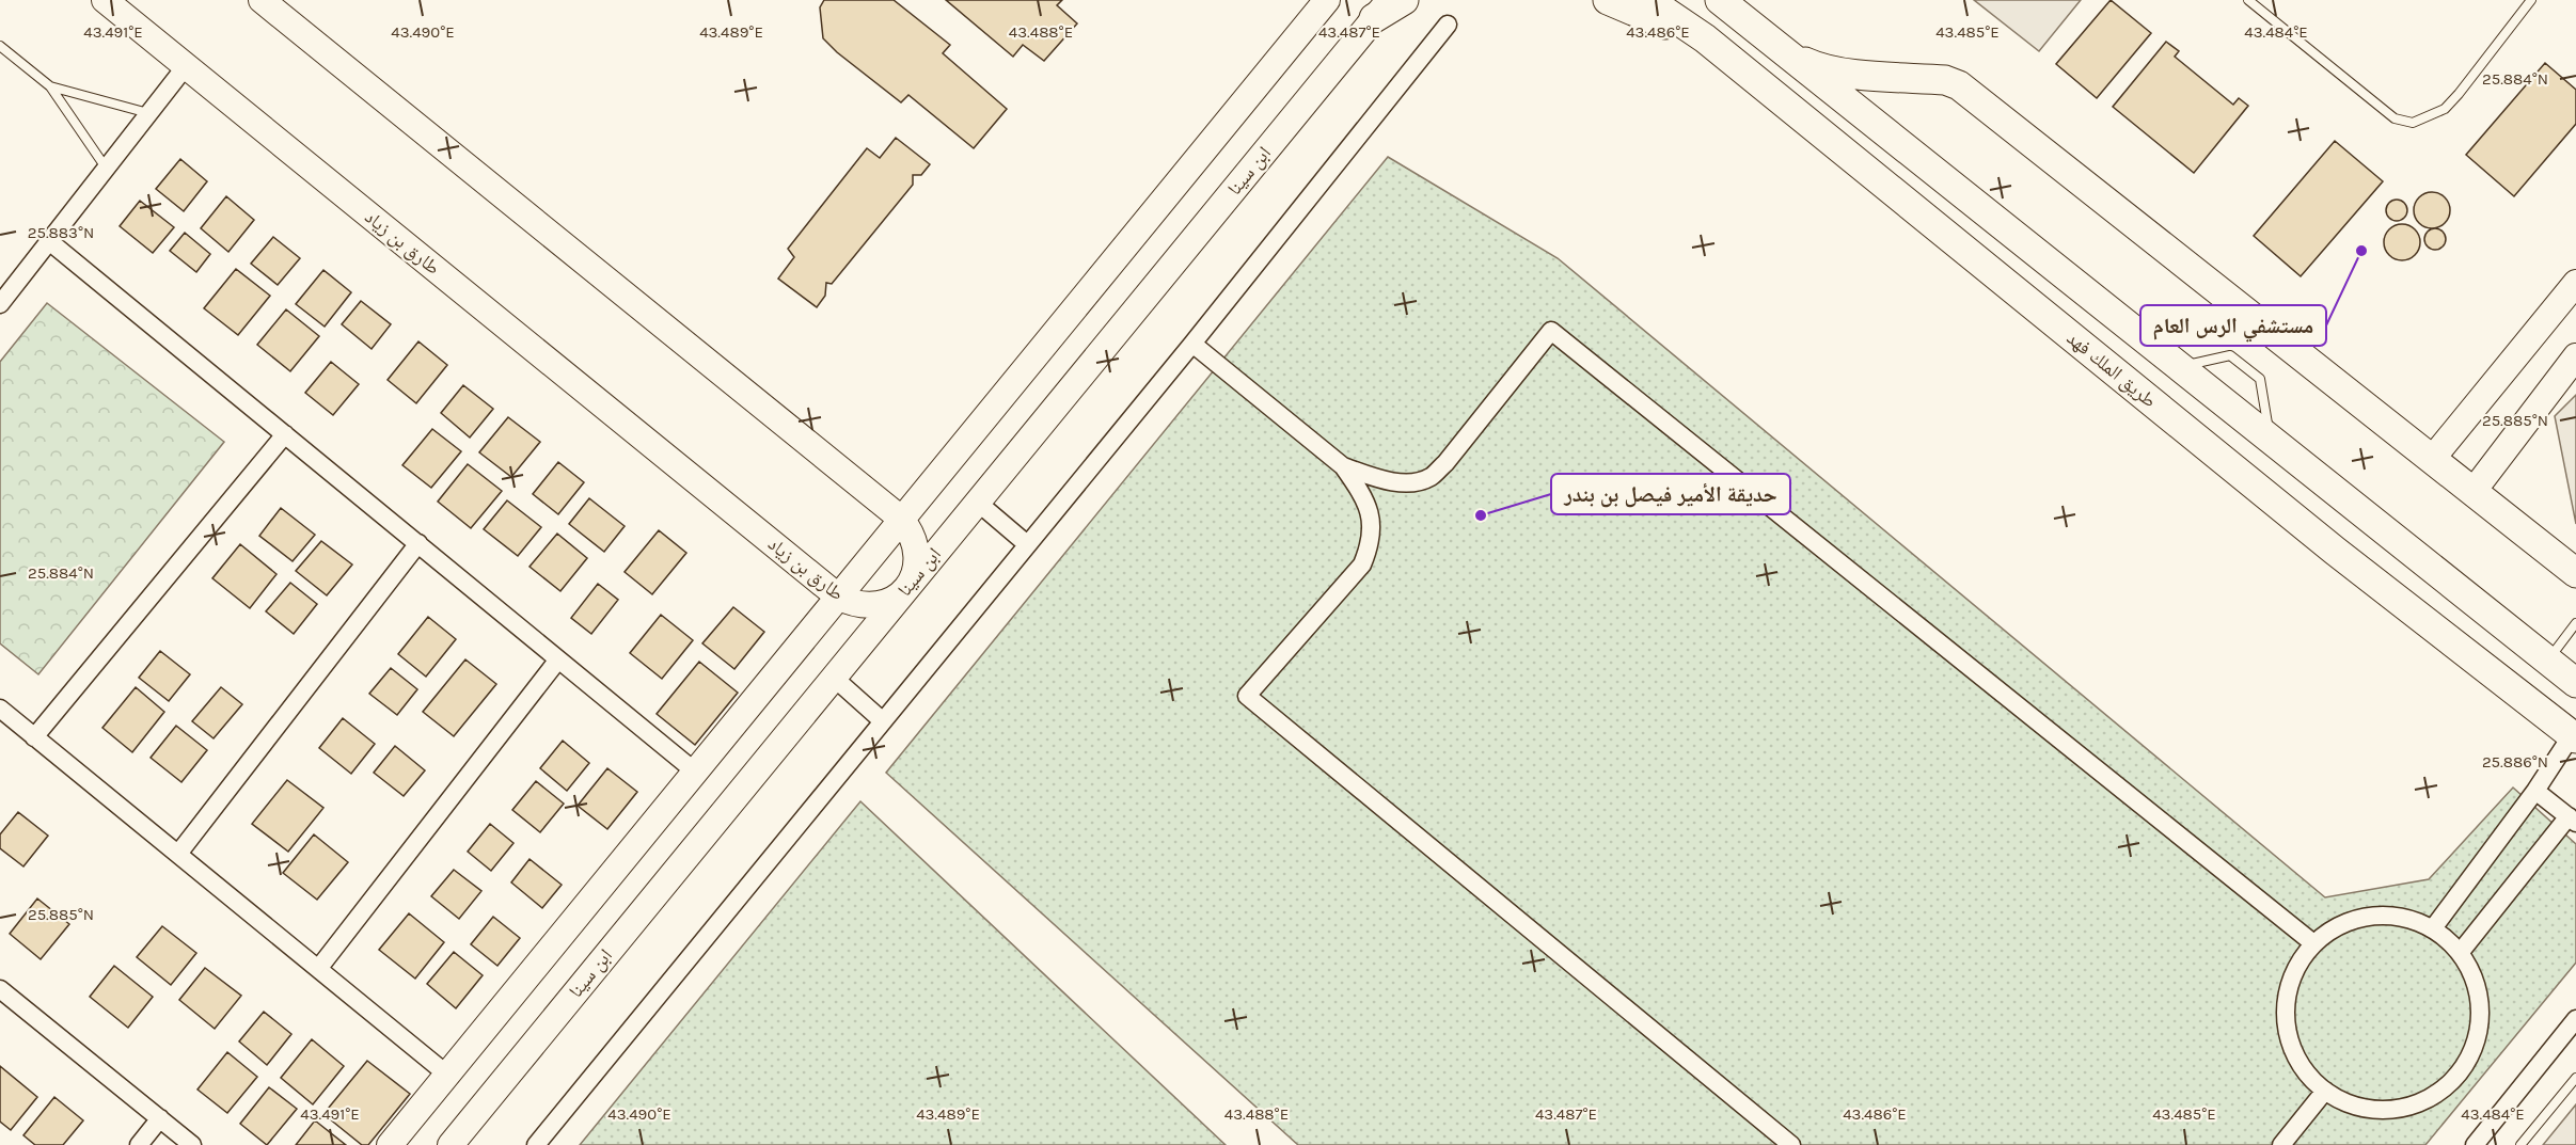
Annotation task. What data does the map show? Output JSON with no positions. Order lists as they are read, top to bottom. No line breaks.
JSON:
{"streets":{"main road":["طريق الملك فهد"],"street":["ابن سينا","طارق بن زياد"]},"crossings":[["ابن سينا","طارق بن زياد"]],"places":["مستشفي الرس العام","حديقة الأمير فيصل بن بندر"],"coordinates":["43.491°E","43.490°E","43.489°E","43.488°E","43.487°E","43.486°E","43.485°E","43.484°E","25.884°N","25.883°N","25.885°N","25.886°N"]}
